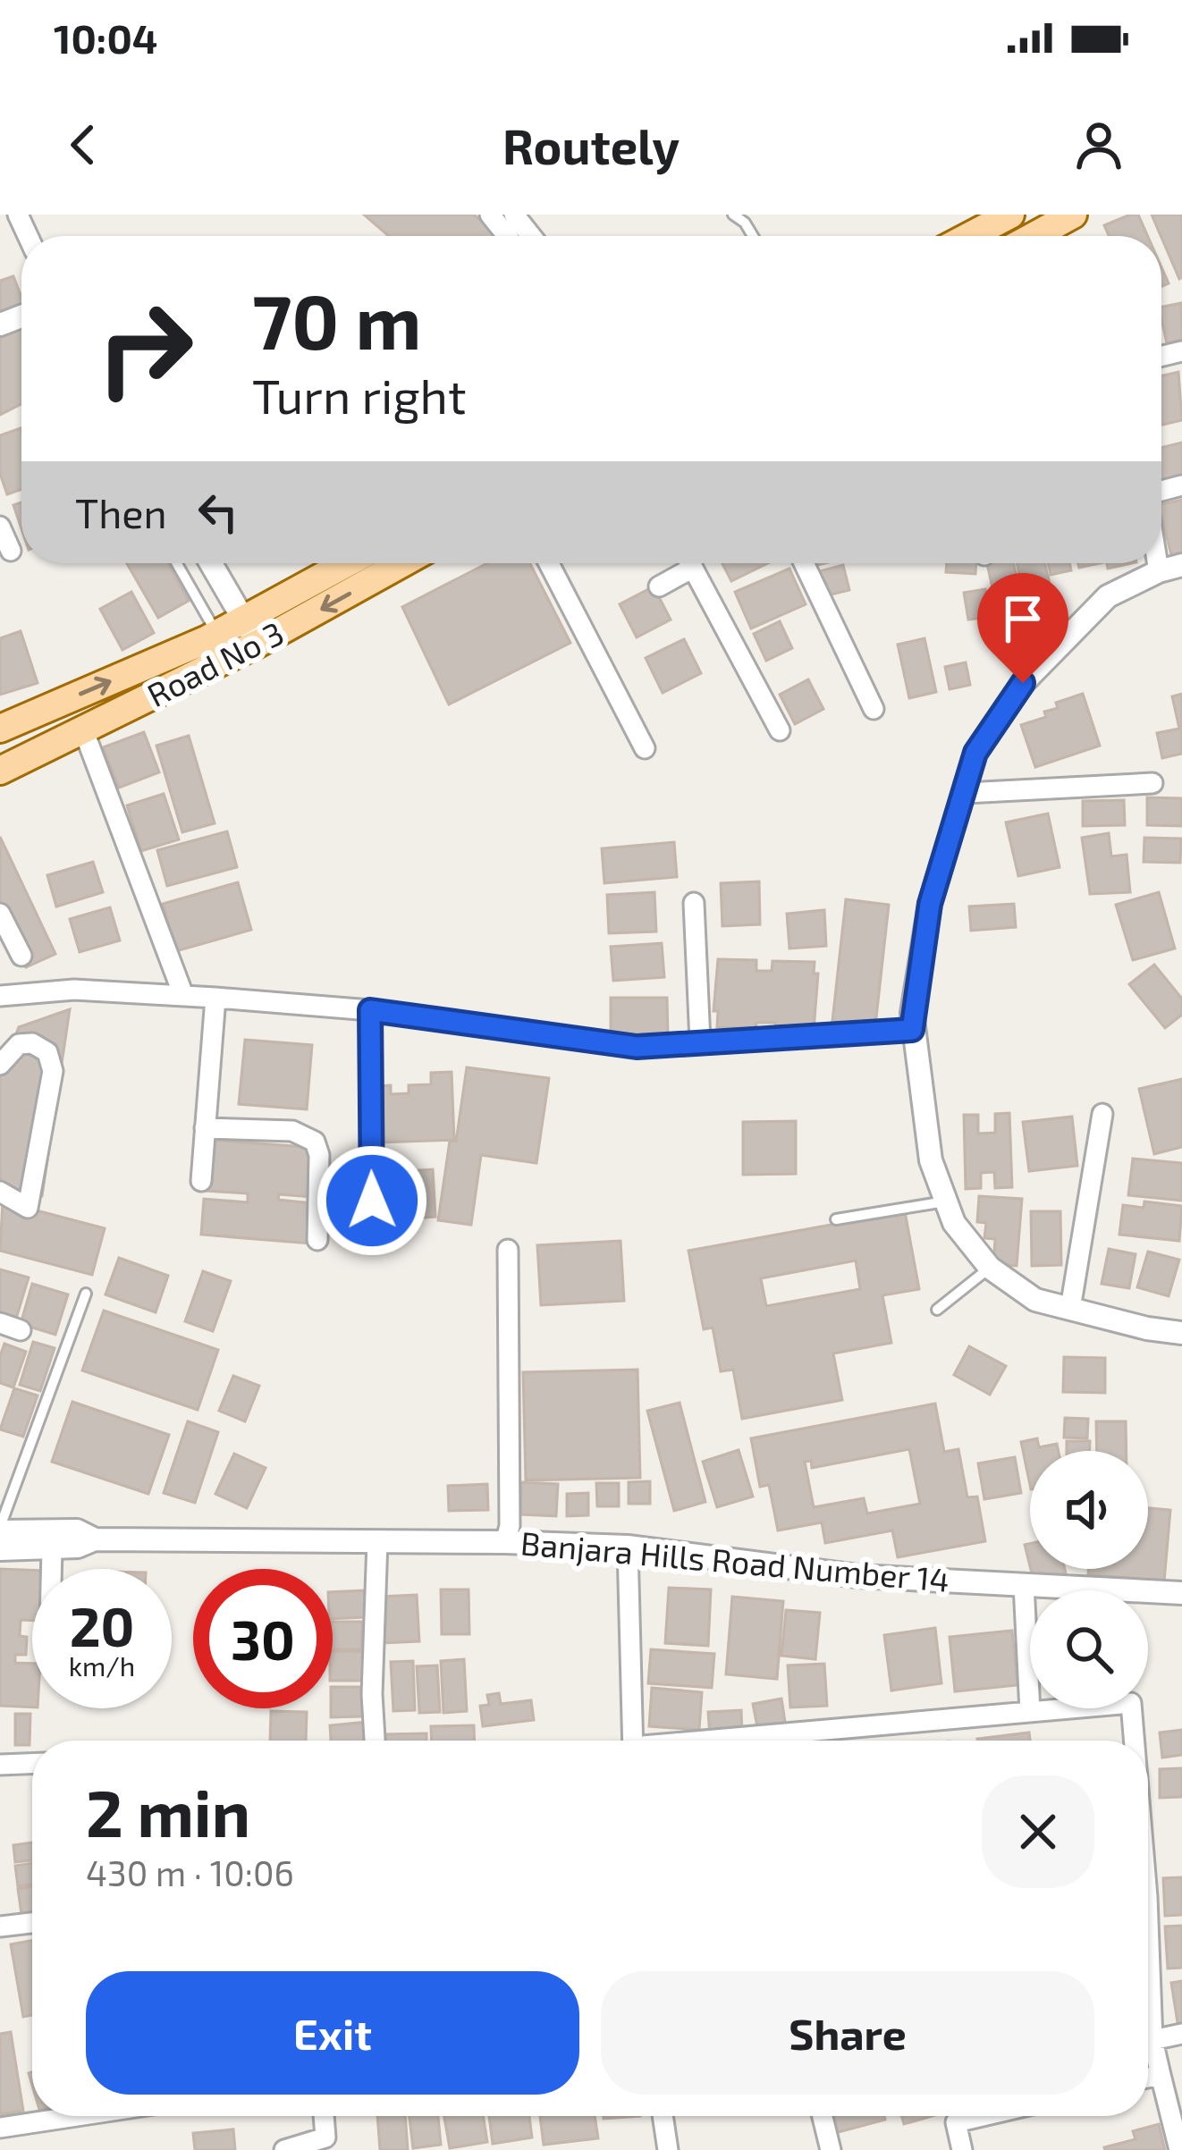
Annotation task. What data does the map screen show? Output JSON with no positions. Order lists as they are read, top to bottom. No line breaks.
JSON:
{"streets":{"main road":["Road No 3"],"street":["Banjara Hills Road Number 14"]},"page":{"status":"10:04","header":"Routely","turn":["70 m","Turn right"],"then":"Then","speed":"20 km/h","limit":"30","heading":["2 min","430 m · 10:06"],"buttons":["Exit","Share"]}}
